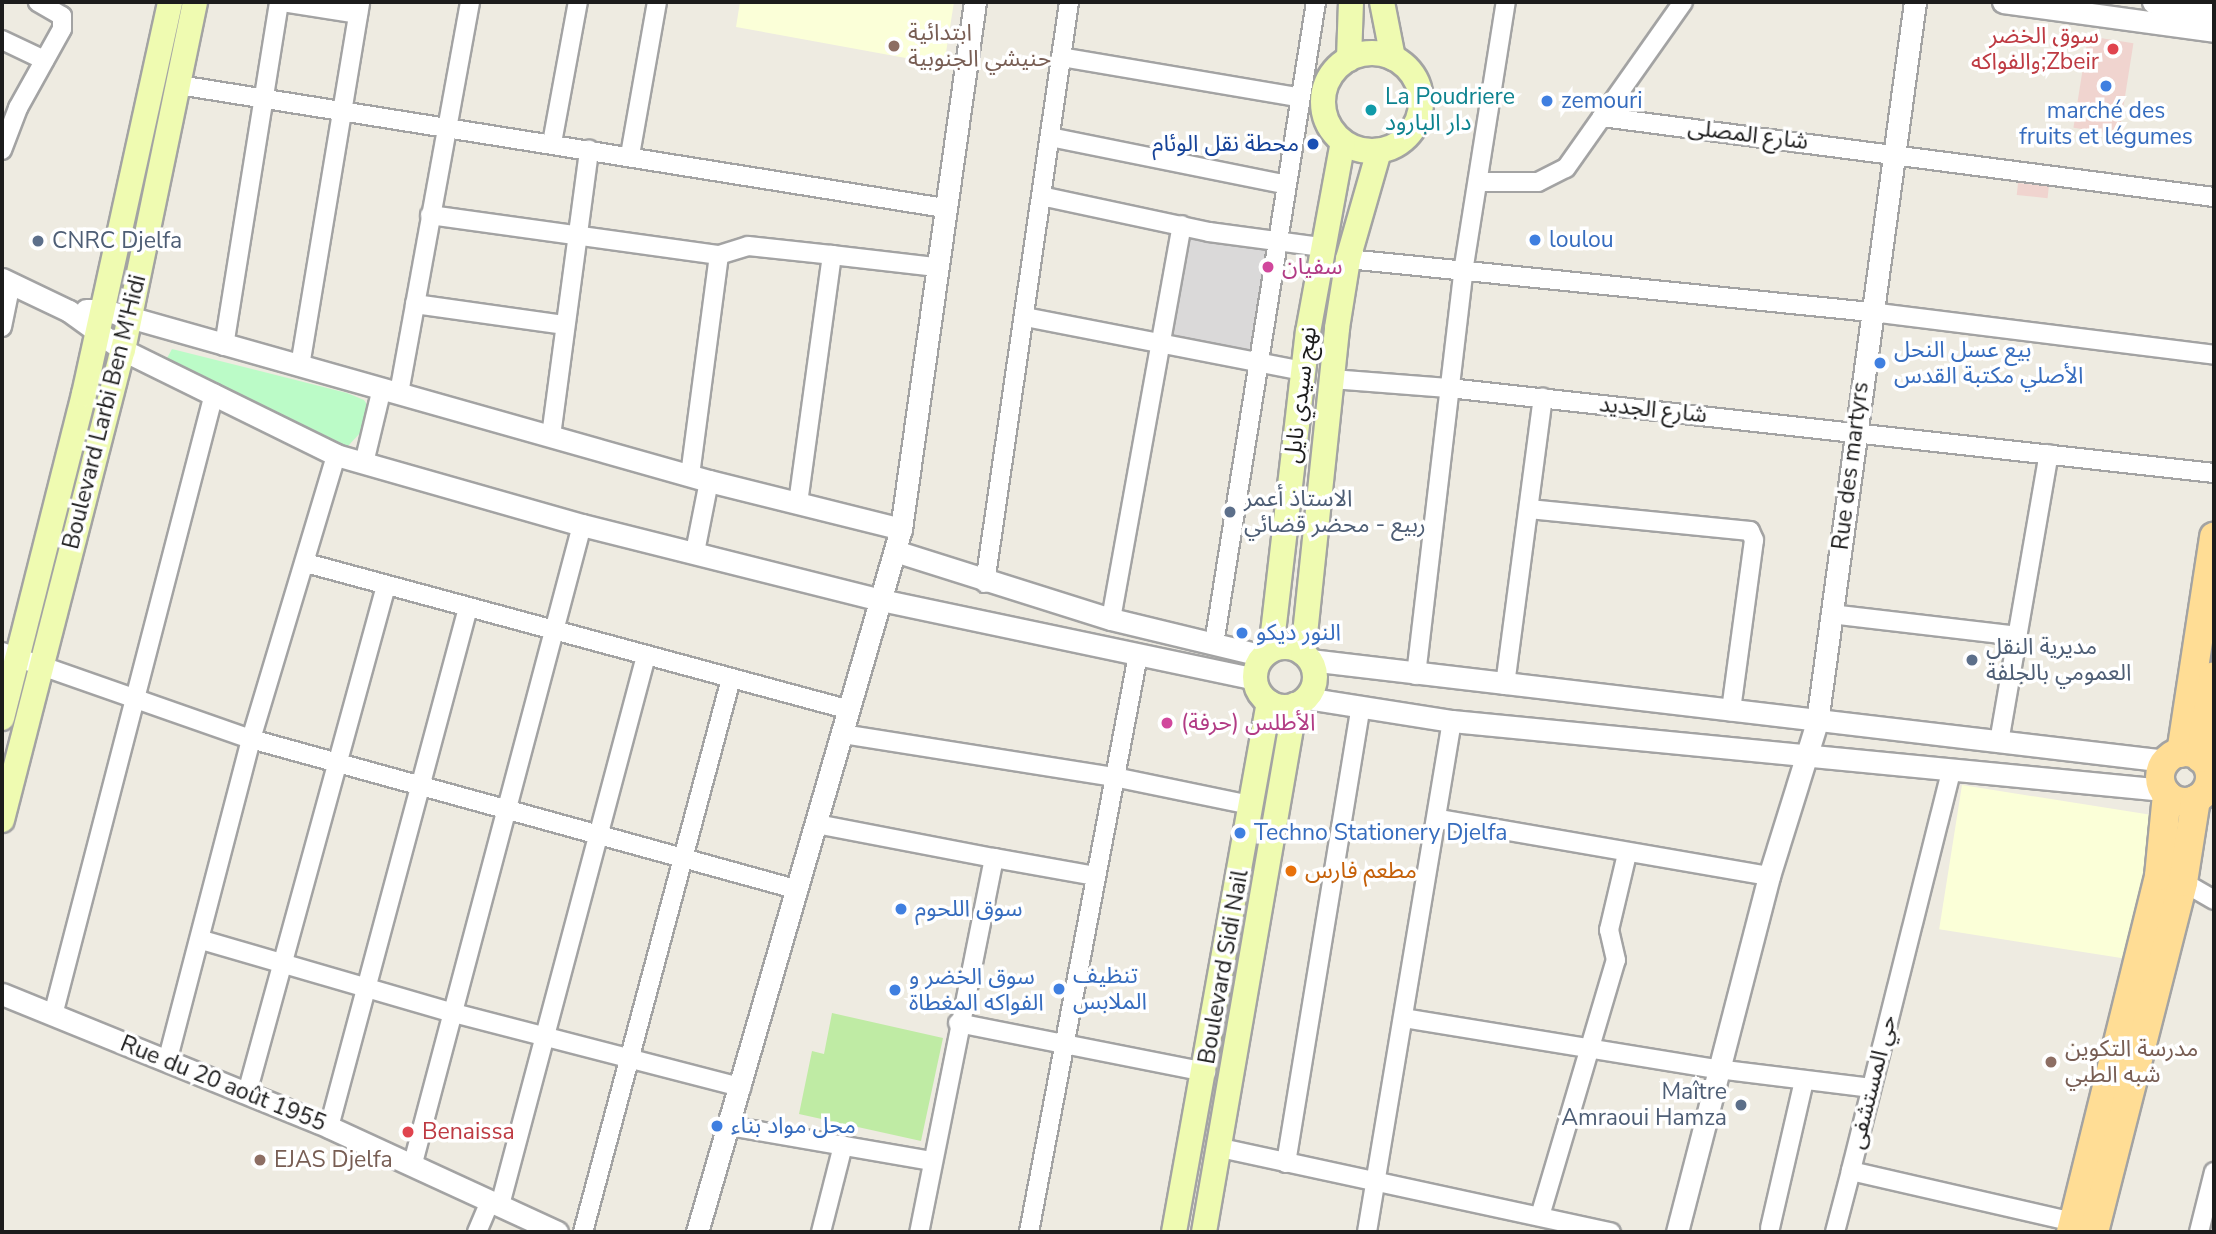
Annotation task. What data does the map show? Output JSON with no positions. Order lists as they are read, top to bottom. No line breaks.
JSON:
{"streets":{"main road":["نهج سيدي نايل","Boulevard Larbi Ben M'Hidi","Boulevard Sidi Nail"],"street":["شارع المصلى","شارع الجديد","Rue des martyrs","حي المستشفى","Rue du 20 août 1955"]},"crossings":[["شارع المصلى","Rue des martyrs"],["نهج سيدي نايل","شارع الجديد"],["نهج سيدي نايل","Boulevard Sidi Nail"],["شارع الجديد","Rue des martyrs"]],"places":["ابتدائية حنيشي الجنوبية","سوق الخضر والفواكه;Zbeir","marché des fruits et légumes","zemouri","La Poudriere دار البارود","محطة نقل الوئام","loulou","CNRC Djelfa","سفيان","بيع عسل النحل الأصلي مكتبة القدس","الاستاذ أعمر ربيع - محضر قضائي","النور ديكو","مديرية النقل العمومي بالجلفة","الأطلس (حرفة)","Techno Stationery Djelfa","مطعم فارس","سوق اللحوم","تنظيف الملابس","سوق الخضر و الفواكه المغطاة","مدرسة التكوين شبه الطبي","Maître Amraoui Hamza","محل مواد بناء","Benaissa","EJAS Djelfa"]}
